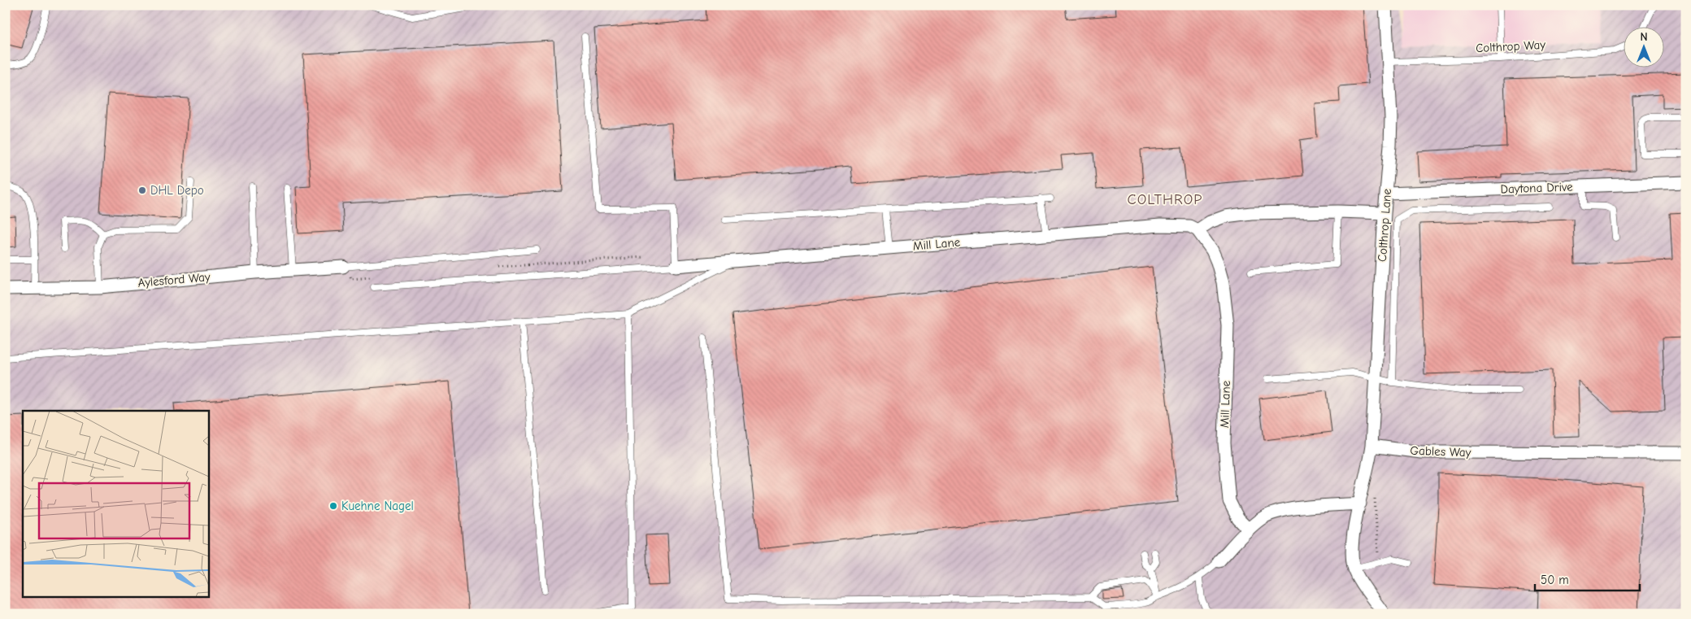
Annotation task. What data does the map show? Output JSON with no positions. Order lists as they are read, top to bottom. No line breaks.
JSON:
{"streets":{"street":["Daytona Drive","Colthrop Lane","Mill Lane","Aylesford Way","Gables Way"],"lane":["Colthrop Way"]},"crossings":[["Colthrop Way","Colthrop Lane"],["Daytona Drive","Colthrop Lane"],["Colthrop Lane","Gables Way"]],"districts":["COLTHROP"],"places":["DHL Depo","Kuehne Nagel"],"scale_bar":"50 m","north":"top"}
